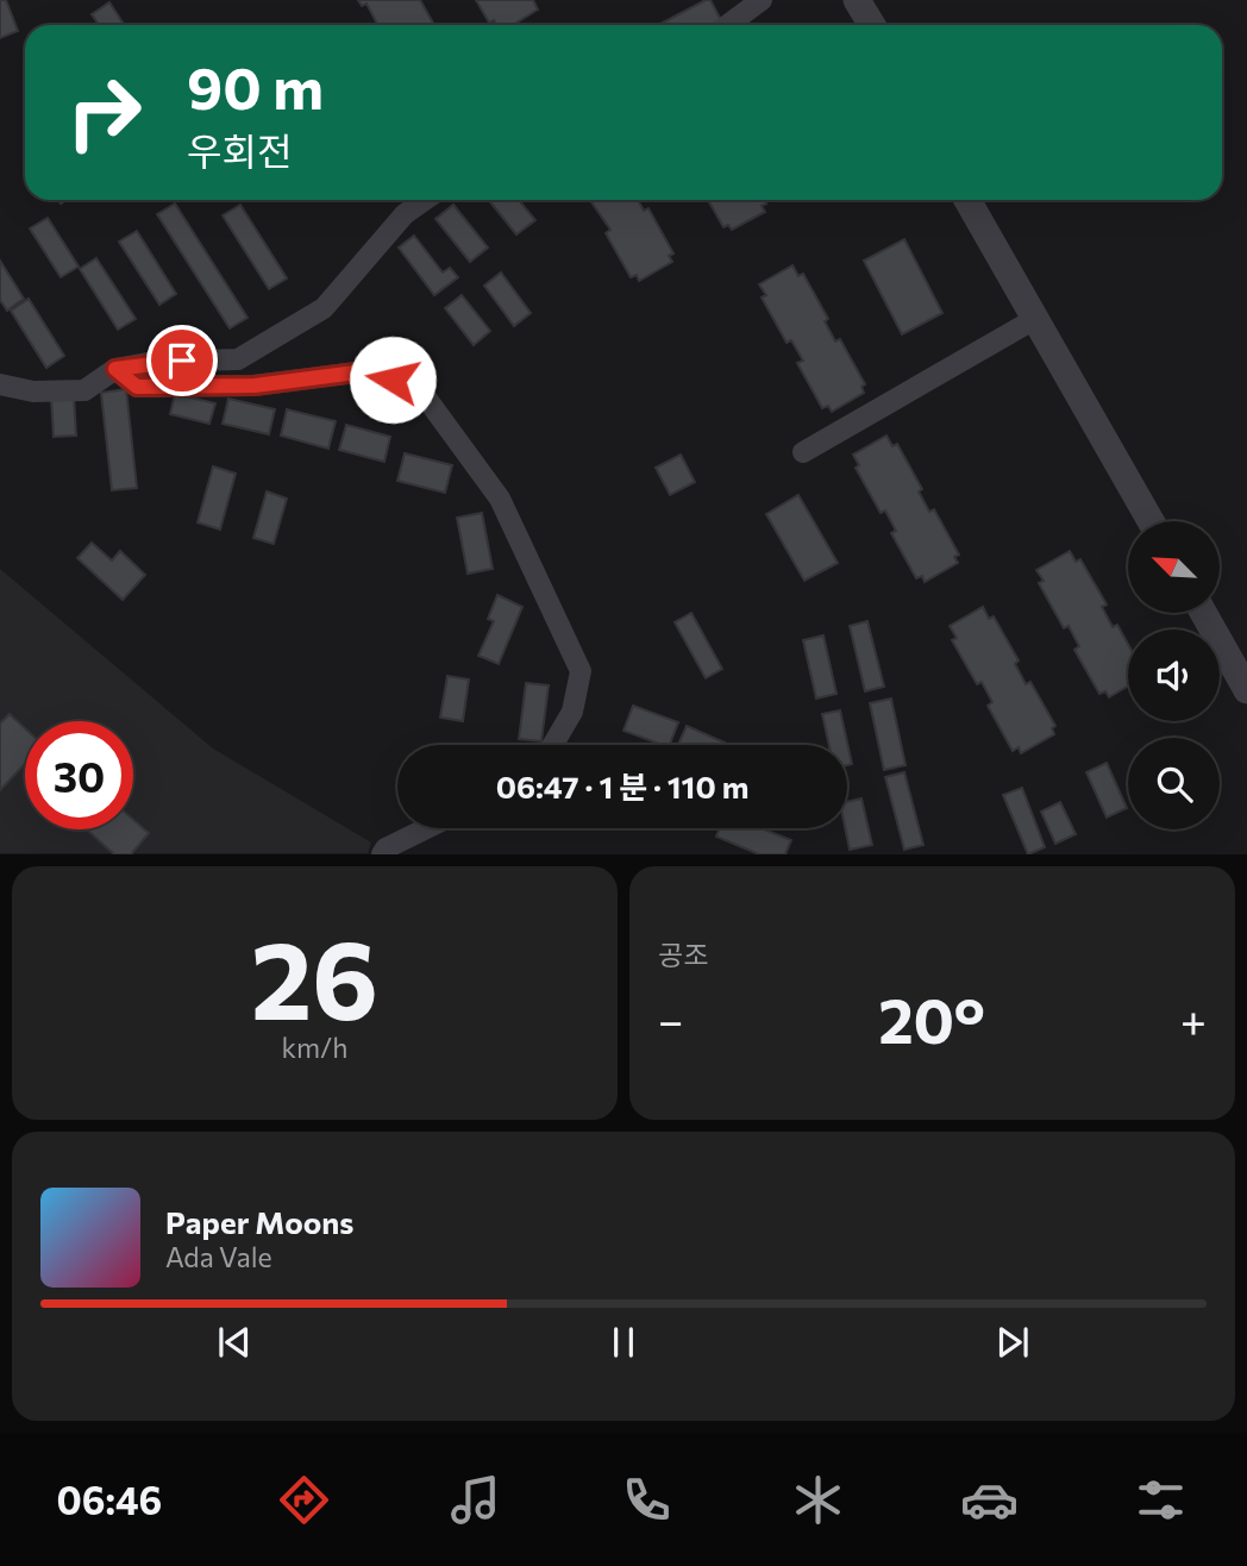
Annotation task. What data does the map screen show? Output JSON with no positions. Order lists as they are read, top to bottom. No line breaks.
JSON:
{"north":"top left","page":{"turn":["90 m","우회전"],"limit":"30","trip":"06:47 · 1 분 · 110 m","tile":[["26","km/h"],"공조"],"heat":["−","20°","+"],"song":["Paper Moons","Ada Vale"],"tabs":"06:46"}}
